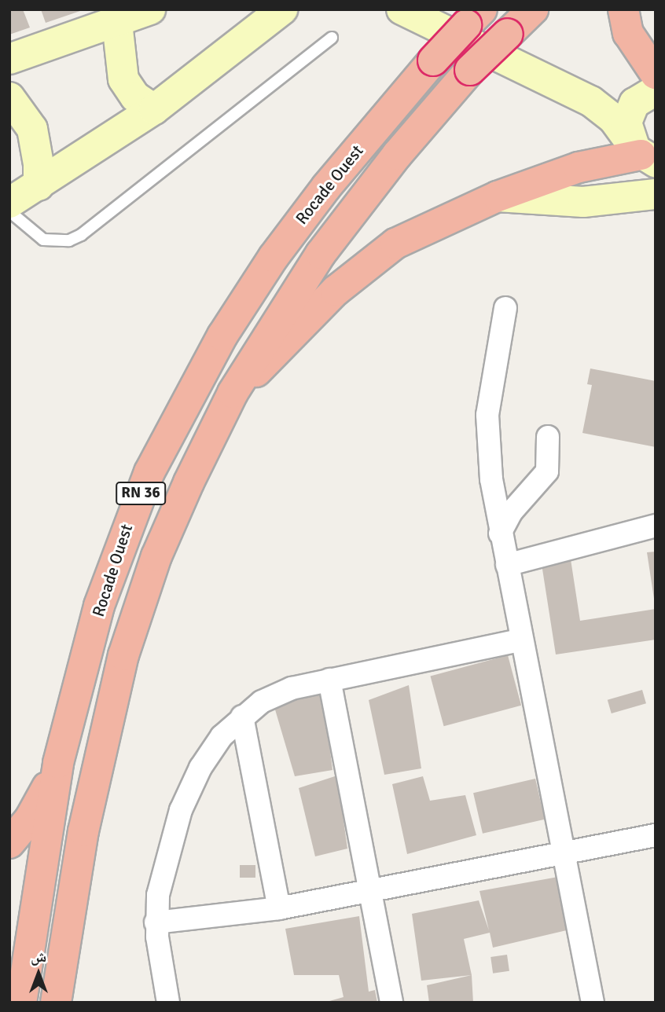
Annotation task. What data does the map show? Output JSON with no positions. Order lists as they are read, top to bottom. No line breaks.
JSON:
{"streets":{"highway":["Rocade Ouest","RN 36"]},"north":"top"}
